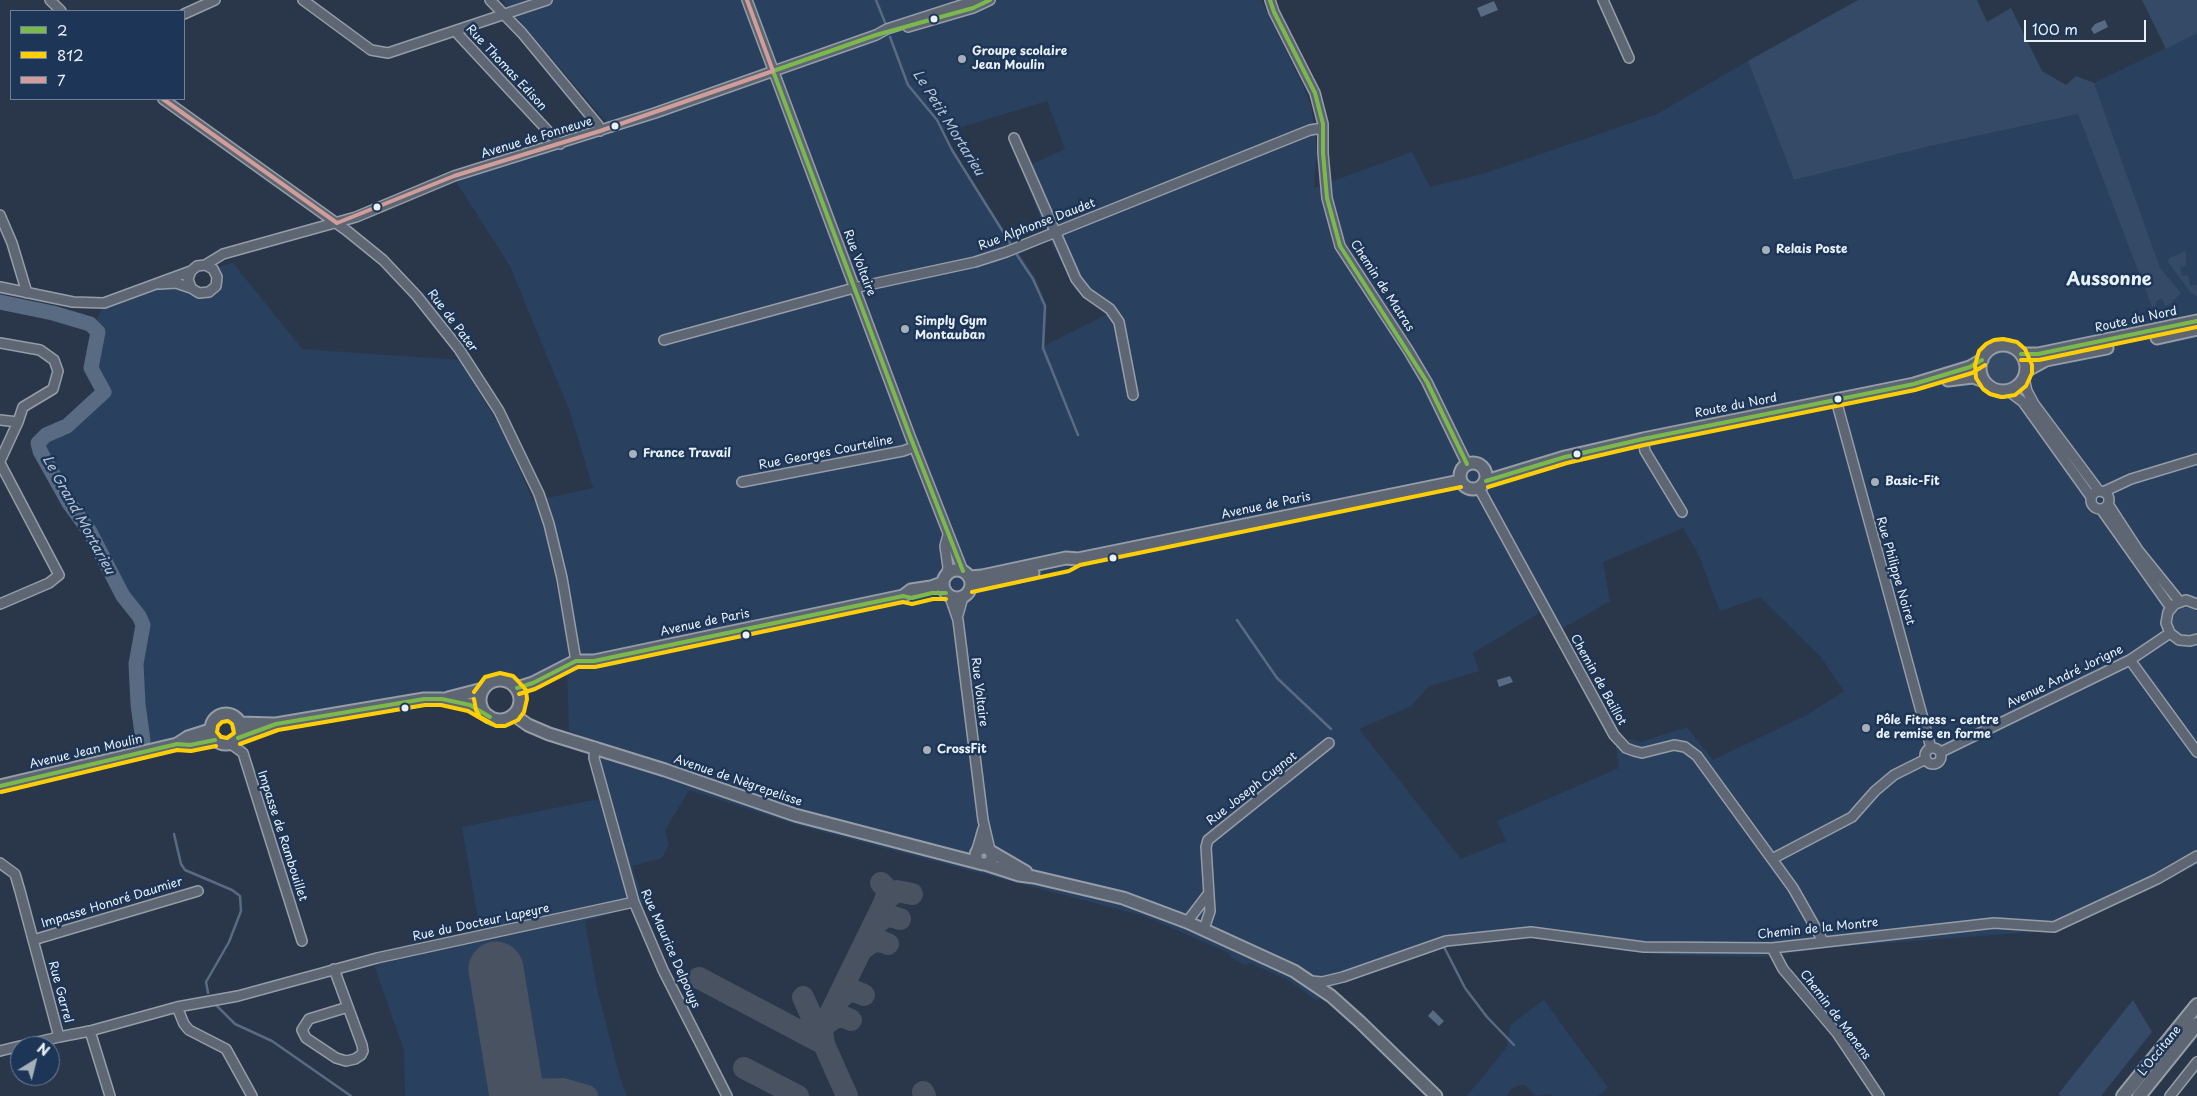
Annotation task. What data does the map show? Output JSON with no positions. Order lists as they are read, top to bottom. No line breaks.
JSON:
{"streets":{"highway":["L'Occitane"],"main road":["Route du Nord","Avenue de Paris","Avenue Jean Moulin","Avenue de Nègrepelisse"],"street":["Rue Thomas Edison","Avenue de Fonneuve","Rue Alphonse Daudet","Rue Voltaire","Chemin de Matras","Rue de Pater","Rue Georges Courteline","Rue Philippe Noiret","Avenue André Jorigne","Chemin de Baillot","Rue Joseph Cugnot","Impasse de Rambouillet","Impasse Honoré Daumier","Rue du Docteur Lapeyre","Chemin de la Montre","Rue Maurice Delpouys","Rue Garrel","Chemin de Menens"]},"crossings":[["Rue Thomas Edison","Avenue de Fonneuve"],["Avenue de Fonneuve","Rue Voltaire"],["Avenue de Fonneuve","Rue de Pater"],["Rue Alphonse Daudet","Rue Voltaire"],["Rue Alphonse Daudet","Chemin de Matras"],["Rue Voltaire","Rue Georges Courteline"],["Rue Voltaire","Avenue de Paris"],["Rue Voltaire","Avenue de Nègrepelisse"],["Chemin de Matras","Route du Nord"],["Chemin de Matras","Avenue de Paris"],["Chemin de Matras","Chemin de Baillot"],["Route du Nord","Avenue de Paris"],["Route du Nord","Rue Philippe Noiret"],["Route du Nord","Chemin de Baillot"],["Rue de Pater","Avenue de Paris"],["Avenue de Paris","Chemin de Baillot"],["Avenue de Paris","Avenue de Nègrepelisse"],["Rue Philippe Noiret","Avenue André Jorigne"],["Chemin de Baillot","Chemin de la Montre"],["Avenue Jean Moulin","Impasse de Rambouillet"],["Avenue de Nègrepelisse","Rue Joseph Cugnot"],["Avenue de Nègrepelisse","Chemin de la Montre"],["Avenue de Nègrepelisse","Rue Maurice Delpouys"],["Impasse Honoré Daumier","Rue Garrel"],["Rue du Docteur Lapeyre","Rue Maurice Delpouys"],["Rue du Docteur Lapeyre","Rue Garrel"],["Chemin de la Montre","Chemin de Menens"]],"districts":["Aussonne"],"water":["Le Petit Mortarieu","Le Grand Mortarieu"],"places":["Groupe scolaire Jean Moulin","Relais Poste","Simply Gym Montauban","France Travail","Basic-Fit","Pôle Fitness - centre de remise en forme","CrossFit"],"lines":["transit line 2","transit line 7","transit line 812"],"legend":["2","812","7"],"scale_bar":"100 m","north":"top right"}
